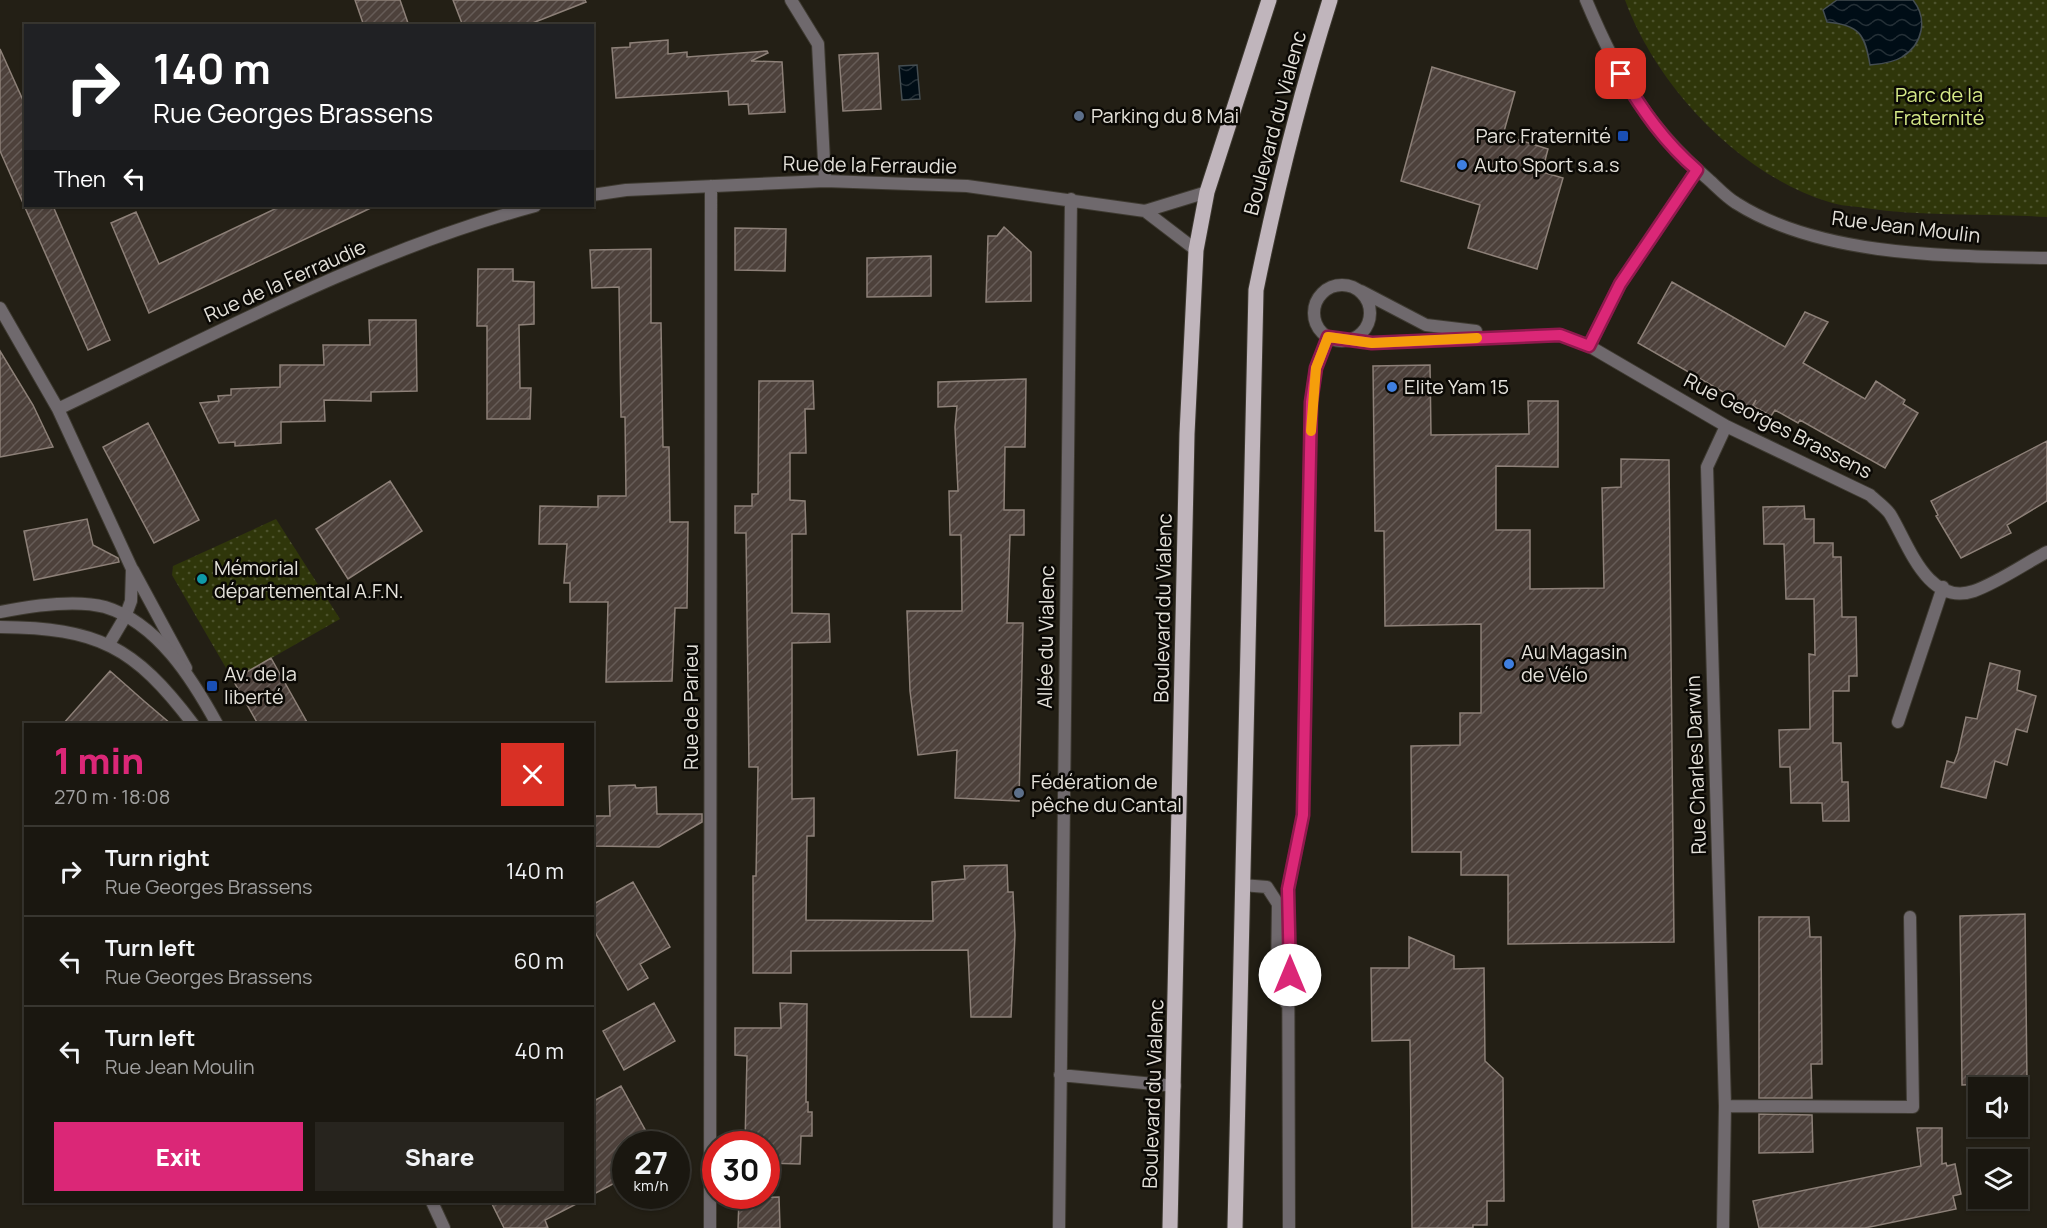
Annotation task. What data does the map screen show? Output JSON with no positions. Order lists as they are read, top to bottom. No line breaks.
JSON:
{"streets":{"main road":["Boulevard du Vialenc"],"street":["Rue de la Ferraudie","Rue Jean Moulin","Rue Georges Brassens","Allée du Vialenc","Rue de Parieu","Rue Charles Darwin"]},"crossings":[["Boulevard du Vialenc","Rue de la Ferraudie"],["Rue de la Ferraudie","Allée du Vialenc"],["Rue de la Ferraudie","Rue de Parieu"],["Rue Georges Brassens","Rue Charles Darwin"]],"parks":["Parc de la Fraternité"],"places":{"other":["Parking du 8 Mai","Auto Sport s.a.s","Elite Yam 15","Mémorial départemental A.F.N.","Au Magasin de Vélo","Fédération de pêche du Cantal"],"transit":["Parc Fraternité","Av. de la liberté"]},"page":{"turn":["140 m","Rue Georges Brassens"],"then":"Then","heading":["1 min","270 m · 18:08"],"list":[{"name":"Turn right","note":"Rue Georges Brassens","value":"140 m"},{"name":"Turn left","note":"Rue Georges Brassens","value":"60 m"},{"name":"Turn left","note":"Rue Jean Moulin","value":"40 m"}],"buttons":["Exit","Share"],"speed":"27 km/h","limit":"30"}}
